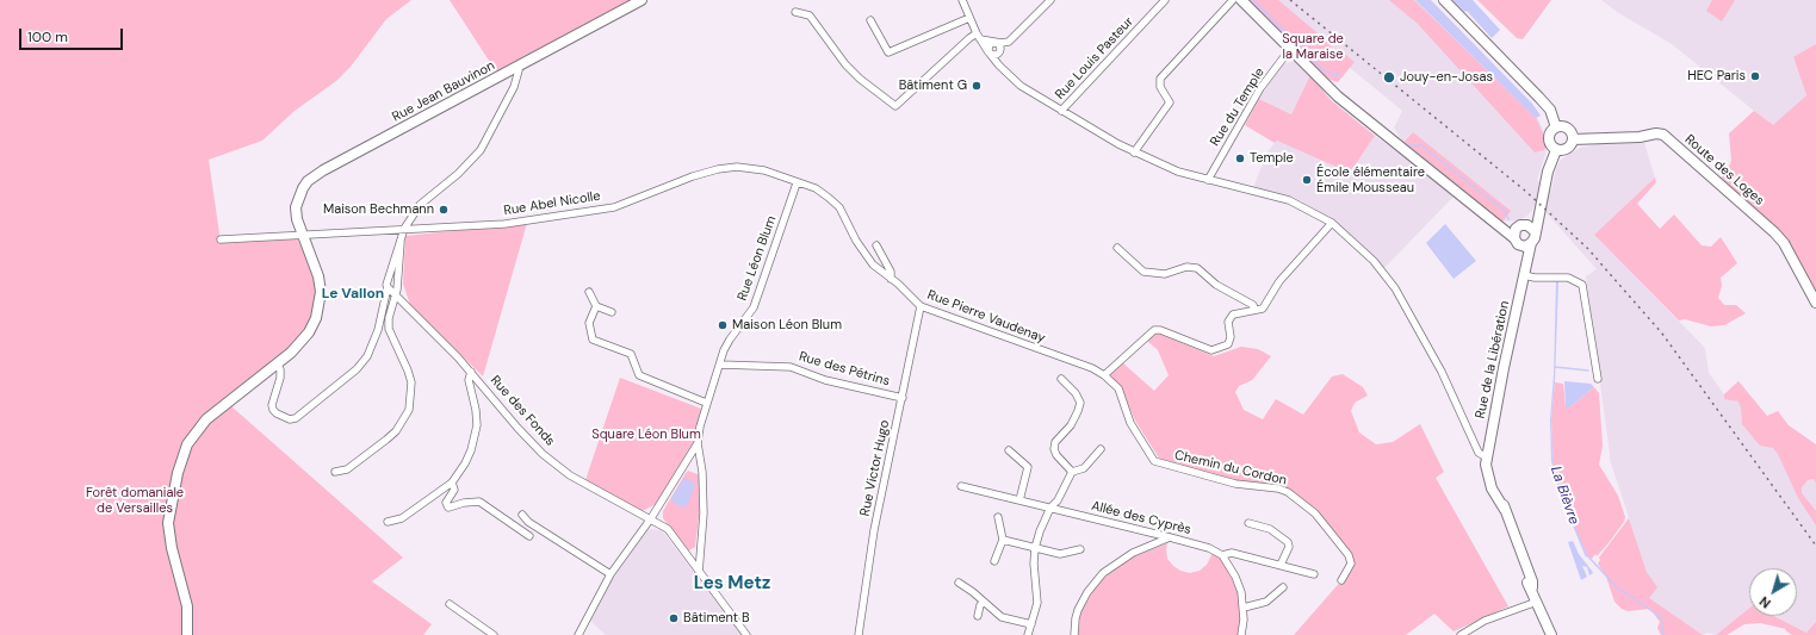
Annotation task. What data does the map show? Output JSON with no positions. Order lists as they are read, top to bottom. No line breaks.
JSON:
{"streets":{"main road":["Rue Jean Bauvinon","Route des Loges","Rue de la Libération"],"street":["Rue Louis Pasteur","Rue du Temple","Rue Abel Nicolle","Rue Léon Blum","Rue Pierre Vaudenay","Rue des Pétrins","Rue des Fonds","Rue Victor Hugo","Chemin du Cordon","Allée des Cyprès"]},"crossings":[["Rue Jean Bauvinon","Rue Abel Nicolle"],["Rue Abel Nicolle","Rue Léon Blum"],["Rue Abel Nicolle","Rue Pierre Vaudenay"],["Rue Léon Blum","Rue Pierre Vaudenay"],["Rue Léon Blum","Rue des Pétrins"],["Rue Léon Blum","Rue des Fonds"],["Rue Pierre Vaudenay","Rue Victor Hugo"],["Rue Pierre Vaudenay","Chemin du Cordon"],["Rue des Pétrins","Rue Victor Hugo"]],"districts":["Le Vallon","Les Metz"],"water":["La Bièvre"],"parks":["Square de la Maraise","Square Léon Blum","Forêt domaniale de Versailles"],"places":["HEC Paris","Jouy-en-Josas","Bâtiment G","Temple","École élémentaire Émile Mousseau","Maison Bechmann","Maison Léon Blum","Bâtiment B"],"scale_bar":"100 m","north":"bottom left"}
